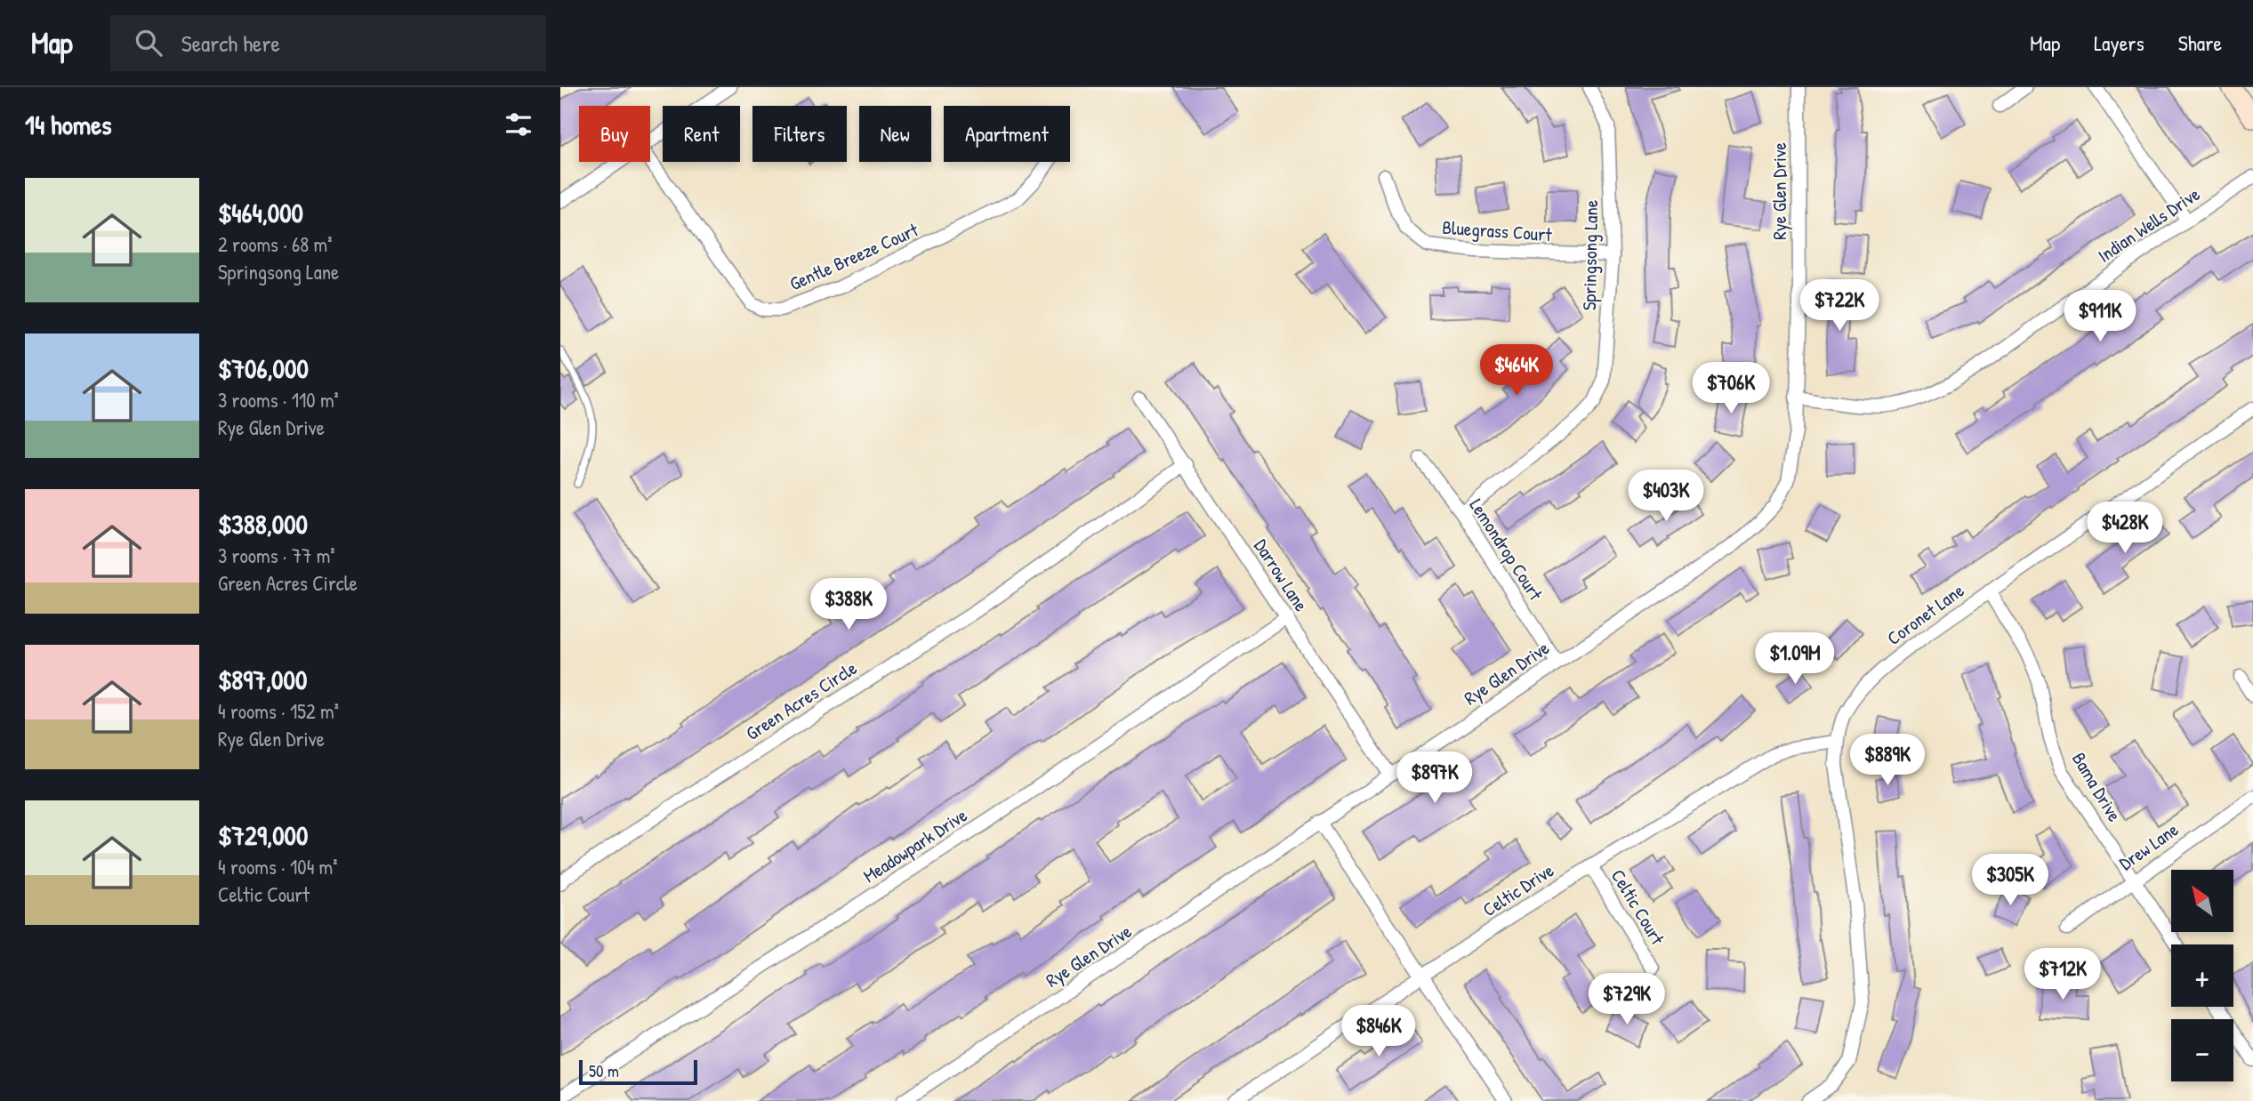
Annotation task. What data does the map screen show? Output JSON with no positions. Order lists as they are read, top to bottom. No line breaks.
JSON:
{"streets":{"street":["Rye Glen Drive","Indian Wells Drive","Bluegrass Court","Springsong Lane","Gentle Breeze Court","Lemondrop Court","Darrow Lane","Coronet Lane","Green Acres Circle","Bama Drive","Meadowpark Drive","Drew Lane","Celtic Drive","Celtic Court"]},"crossings":[["Rye Glen Drive","Indian Wells Drive"],["Rye Glen Drive","Lemondrop Court"],["Rye Glen Drive","Darrow Lane"],["Bluegrass Court","Springsong Lane"],["Springsong Lane","Lemondrop Court"],["Darrow Lane","Green Acres Circle"],["Darrow Lane","Meadowpark Drive"],["Coronet Lane","Bama Drive"],["Coronet Lane","Celtic Drive"],["Bama Drive","Drew Lane"],["Celtic Drive","Celtic Court"]],"scale_bar":"50 m","north":"top left","page":{"header":"Map","search":"Search here","nav":["Map","Layers","Share"],"heading":"14 homes","chip":["Buy","Rent","Filters","New","Apartment"],"list":[{"name":"$464,000","note":"2 rooms · 68 m² · Springsong Lane"},{"name":"$706,000","note":"3 rooms · 110 m² · Rye Glen Drive"},{"name":"$388,000","note":"3 rooms · 77 m² · Green Acres Circle"},{"name":"$897,000","note":"4 rooms · 152 m² · Rye Glen Drive"},{"name":"$729,000","note":"4 rooms · 104 m² · Celtic Court"}],"price":["$722K","$911K","$464K","$706K","$403K","$428K","$388K","$1.09M","$889K","$897K","$305K","$712K","$729K","$846K"],"map_buttons":["+","−"],"scale":"50 m"}}
